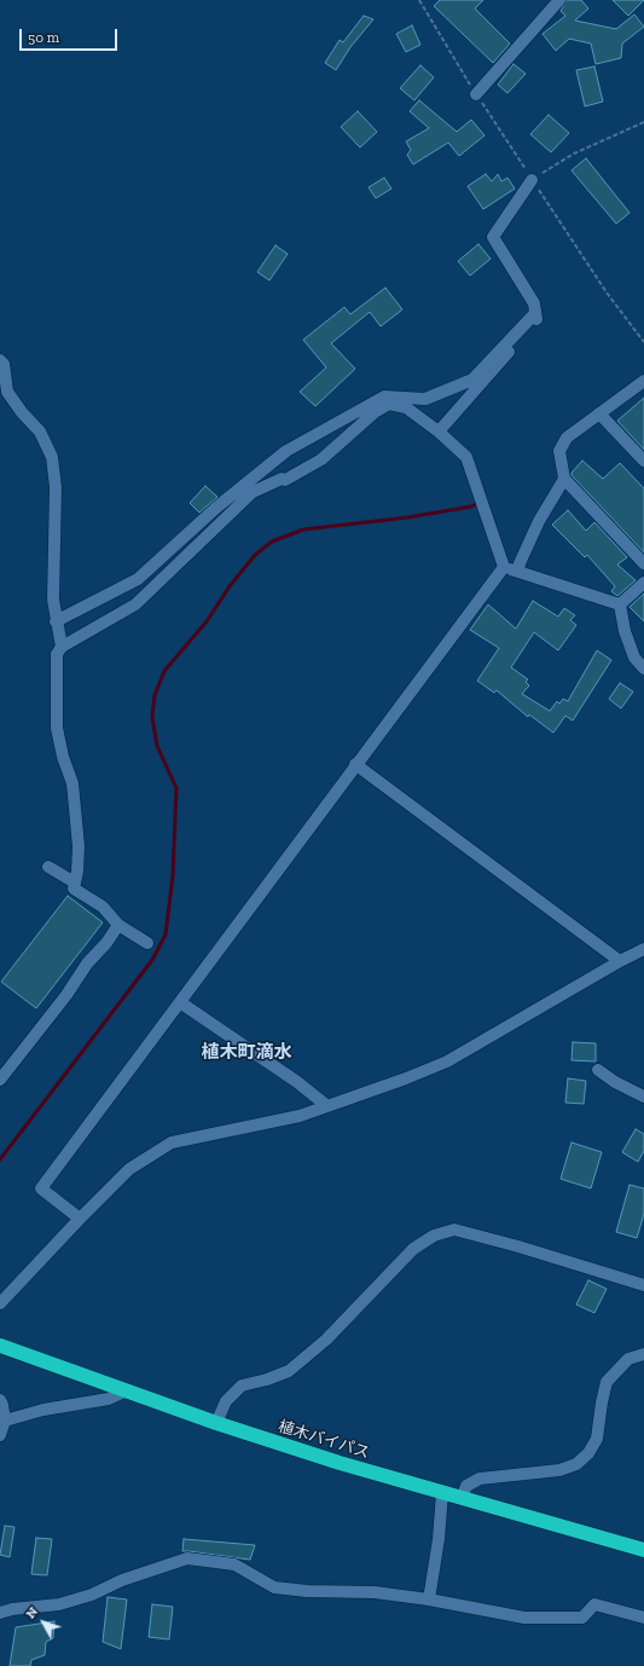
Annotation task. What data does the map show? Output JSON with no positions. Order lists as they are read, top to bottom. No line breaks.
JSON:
{"streets":{"highway":["植木バイパス"]},"districts":["植木町滴水"],"scale_bar":"50 m","north":"top left"}
